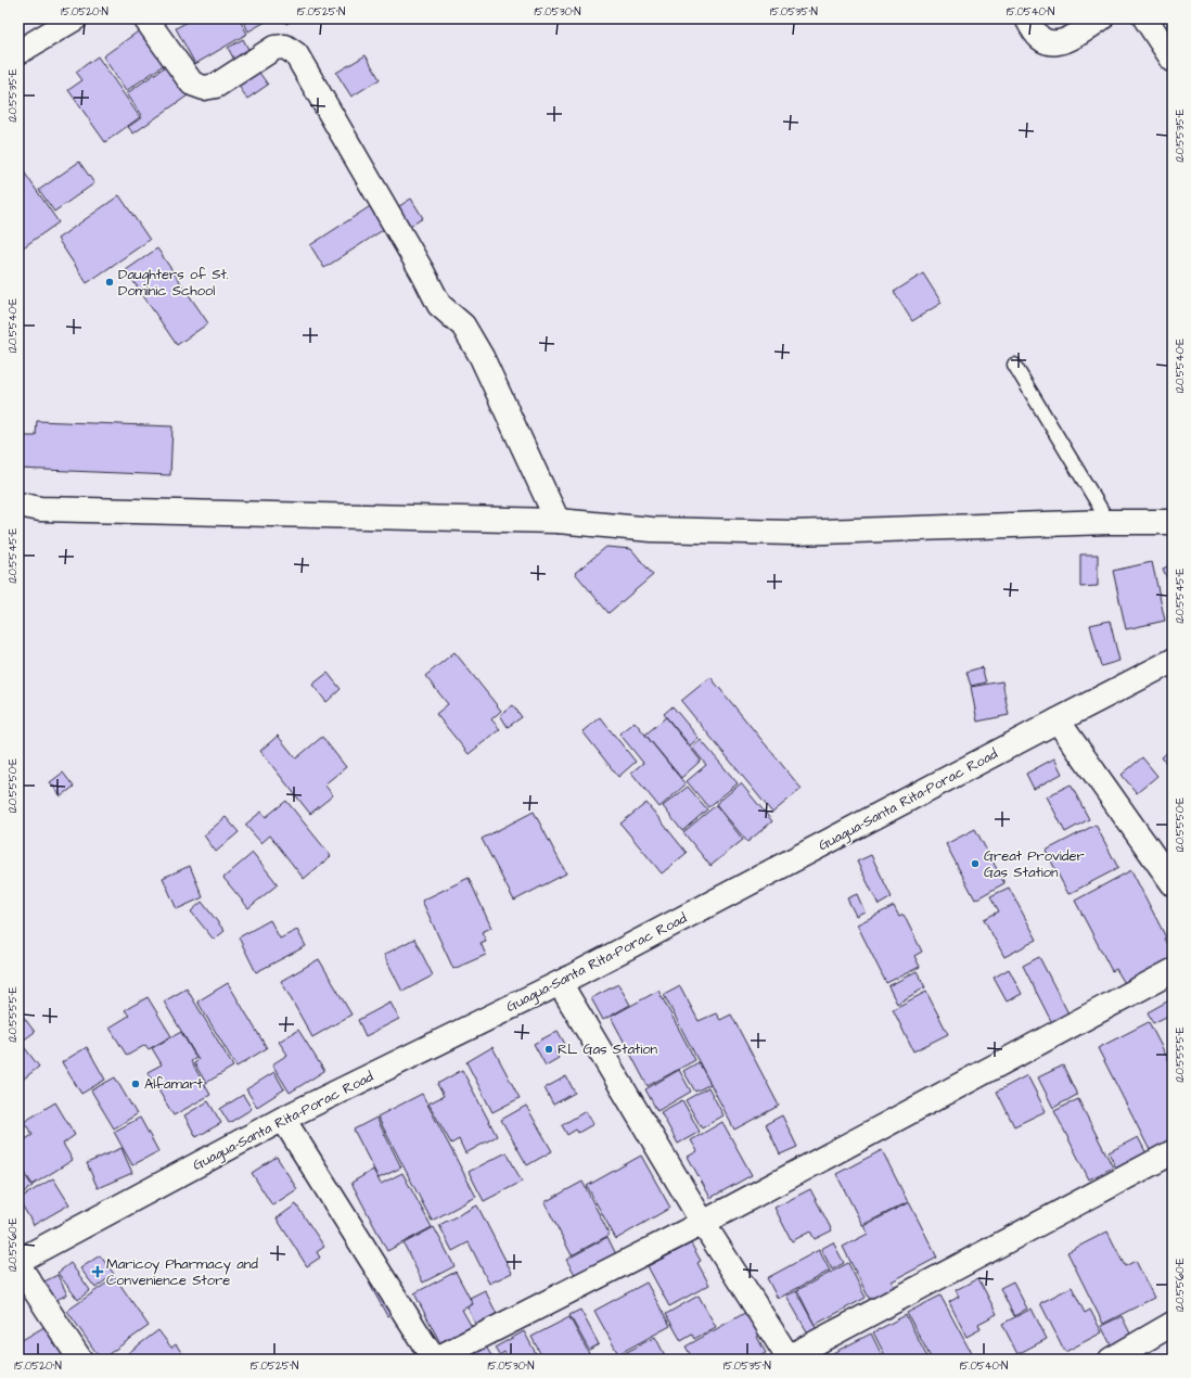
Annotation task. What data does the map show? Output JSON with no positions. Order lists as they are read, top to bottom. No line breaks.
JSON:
{"streets":{"street":["Guagua-Santa Rita-Porac Road"]},"places":{"other":["Daughters of St. Dominic School","Great Provider Gas Station","RL Gas Station","Alfamart"],"health":["Maricoy Pharmacy and Convenience Store"]},"coordinates":["15.0520°N","15.0525°N","15.0530°N","15.0535°N","15.0540°N","120.5535°E","120.5540°E","120.5545°E","120.5550°E","120.5555°E","120.5560°E"]}
